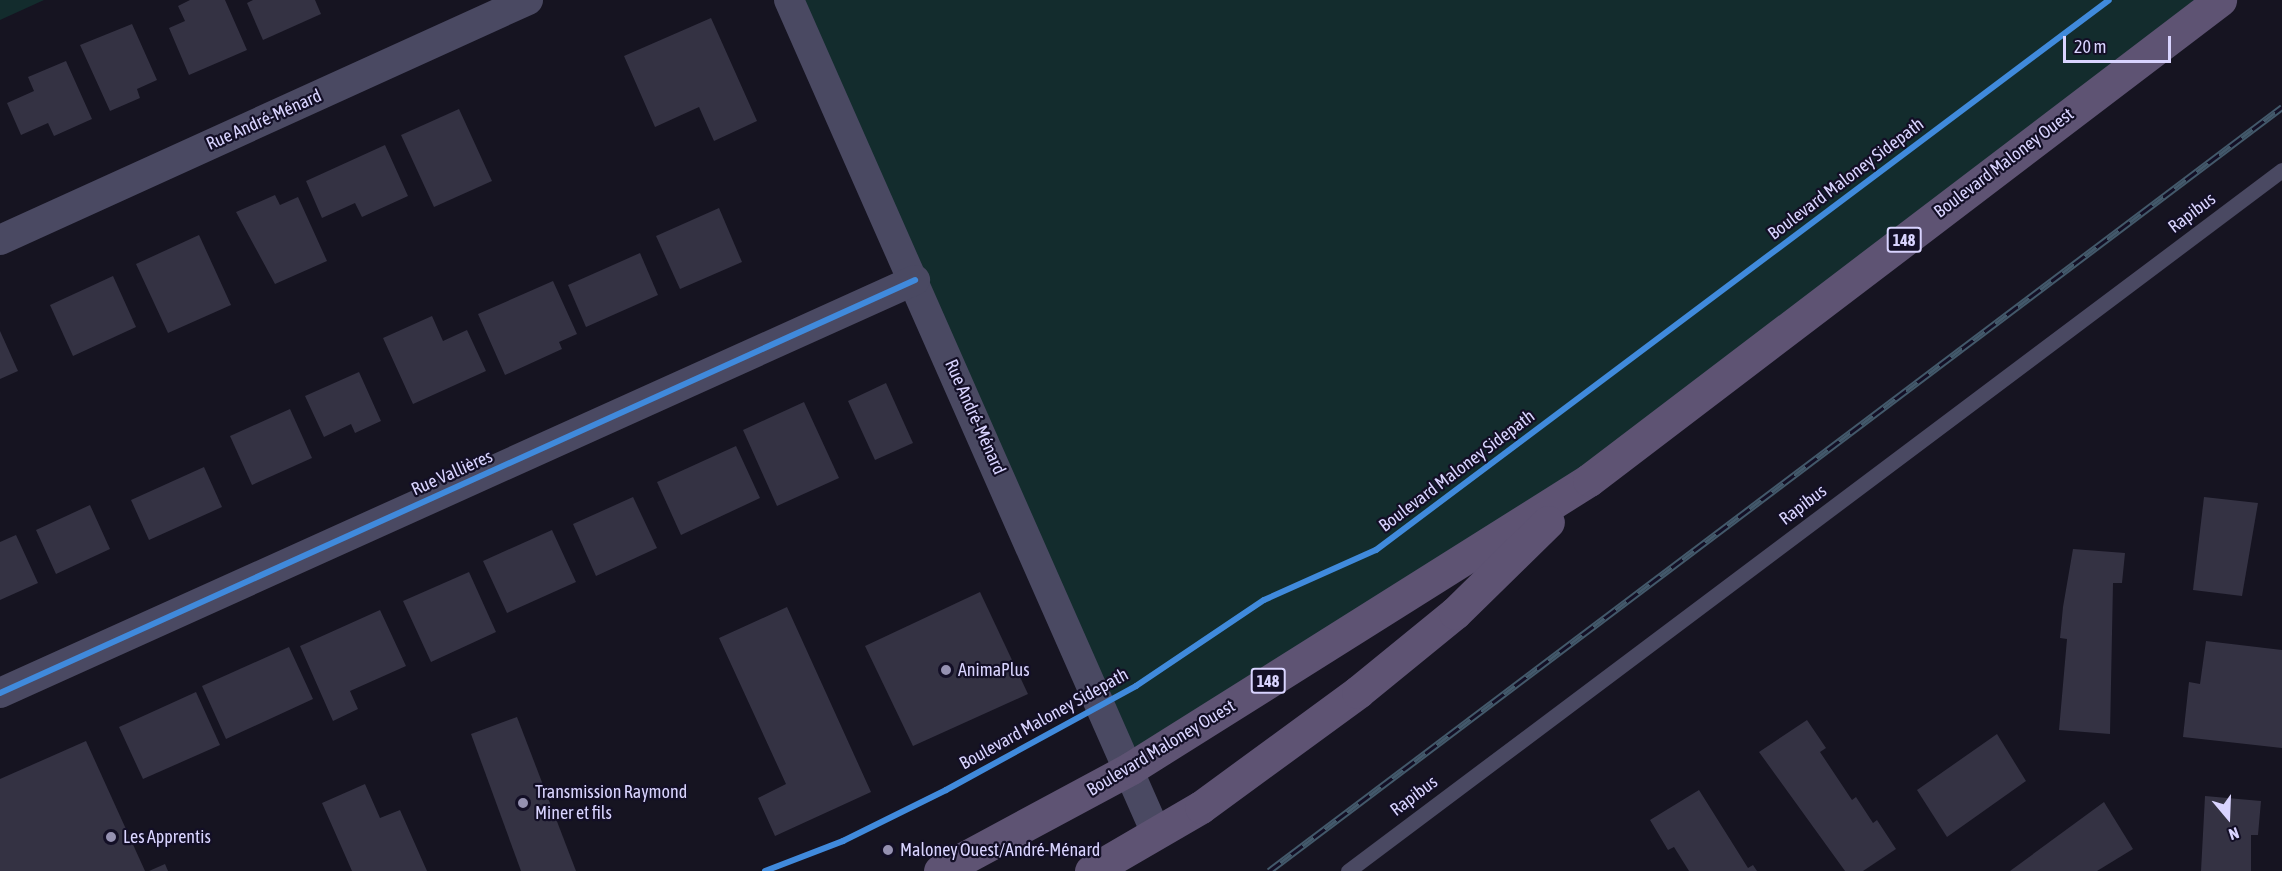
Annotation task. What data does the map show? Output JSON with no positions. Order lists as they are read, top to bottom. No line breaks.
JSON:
{"streets":{"main road":["Boulevard Maloney Ouest","148"],"street":["Rue André-Ménard","Rue Vallières"],"lane":["Rapibus"],"cycle path":["Boulevard Maloney Sidepath"]},"crossings":[["Rue André-Ménard","Boulevard Maloney Ouest"],["Rue André-Ménard","Rue Vallières"]],"places":["AnimaPlus","Transmission Raymond Miner et fils","Les Apprentis","Maloney Ouest/André-Ménard"],"scale_bar":"20 m","north":"bottom"}
